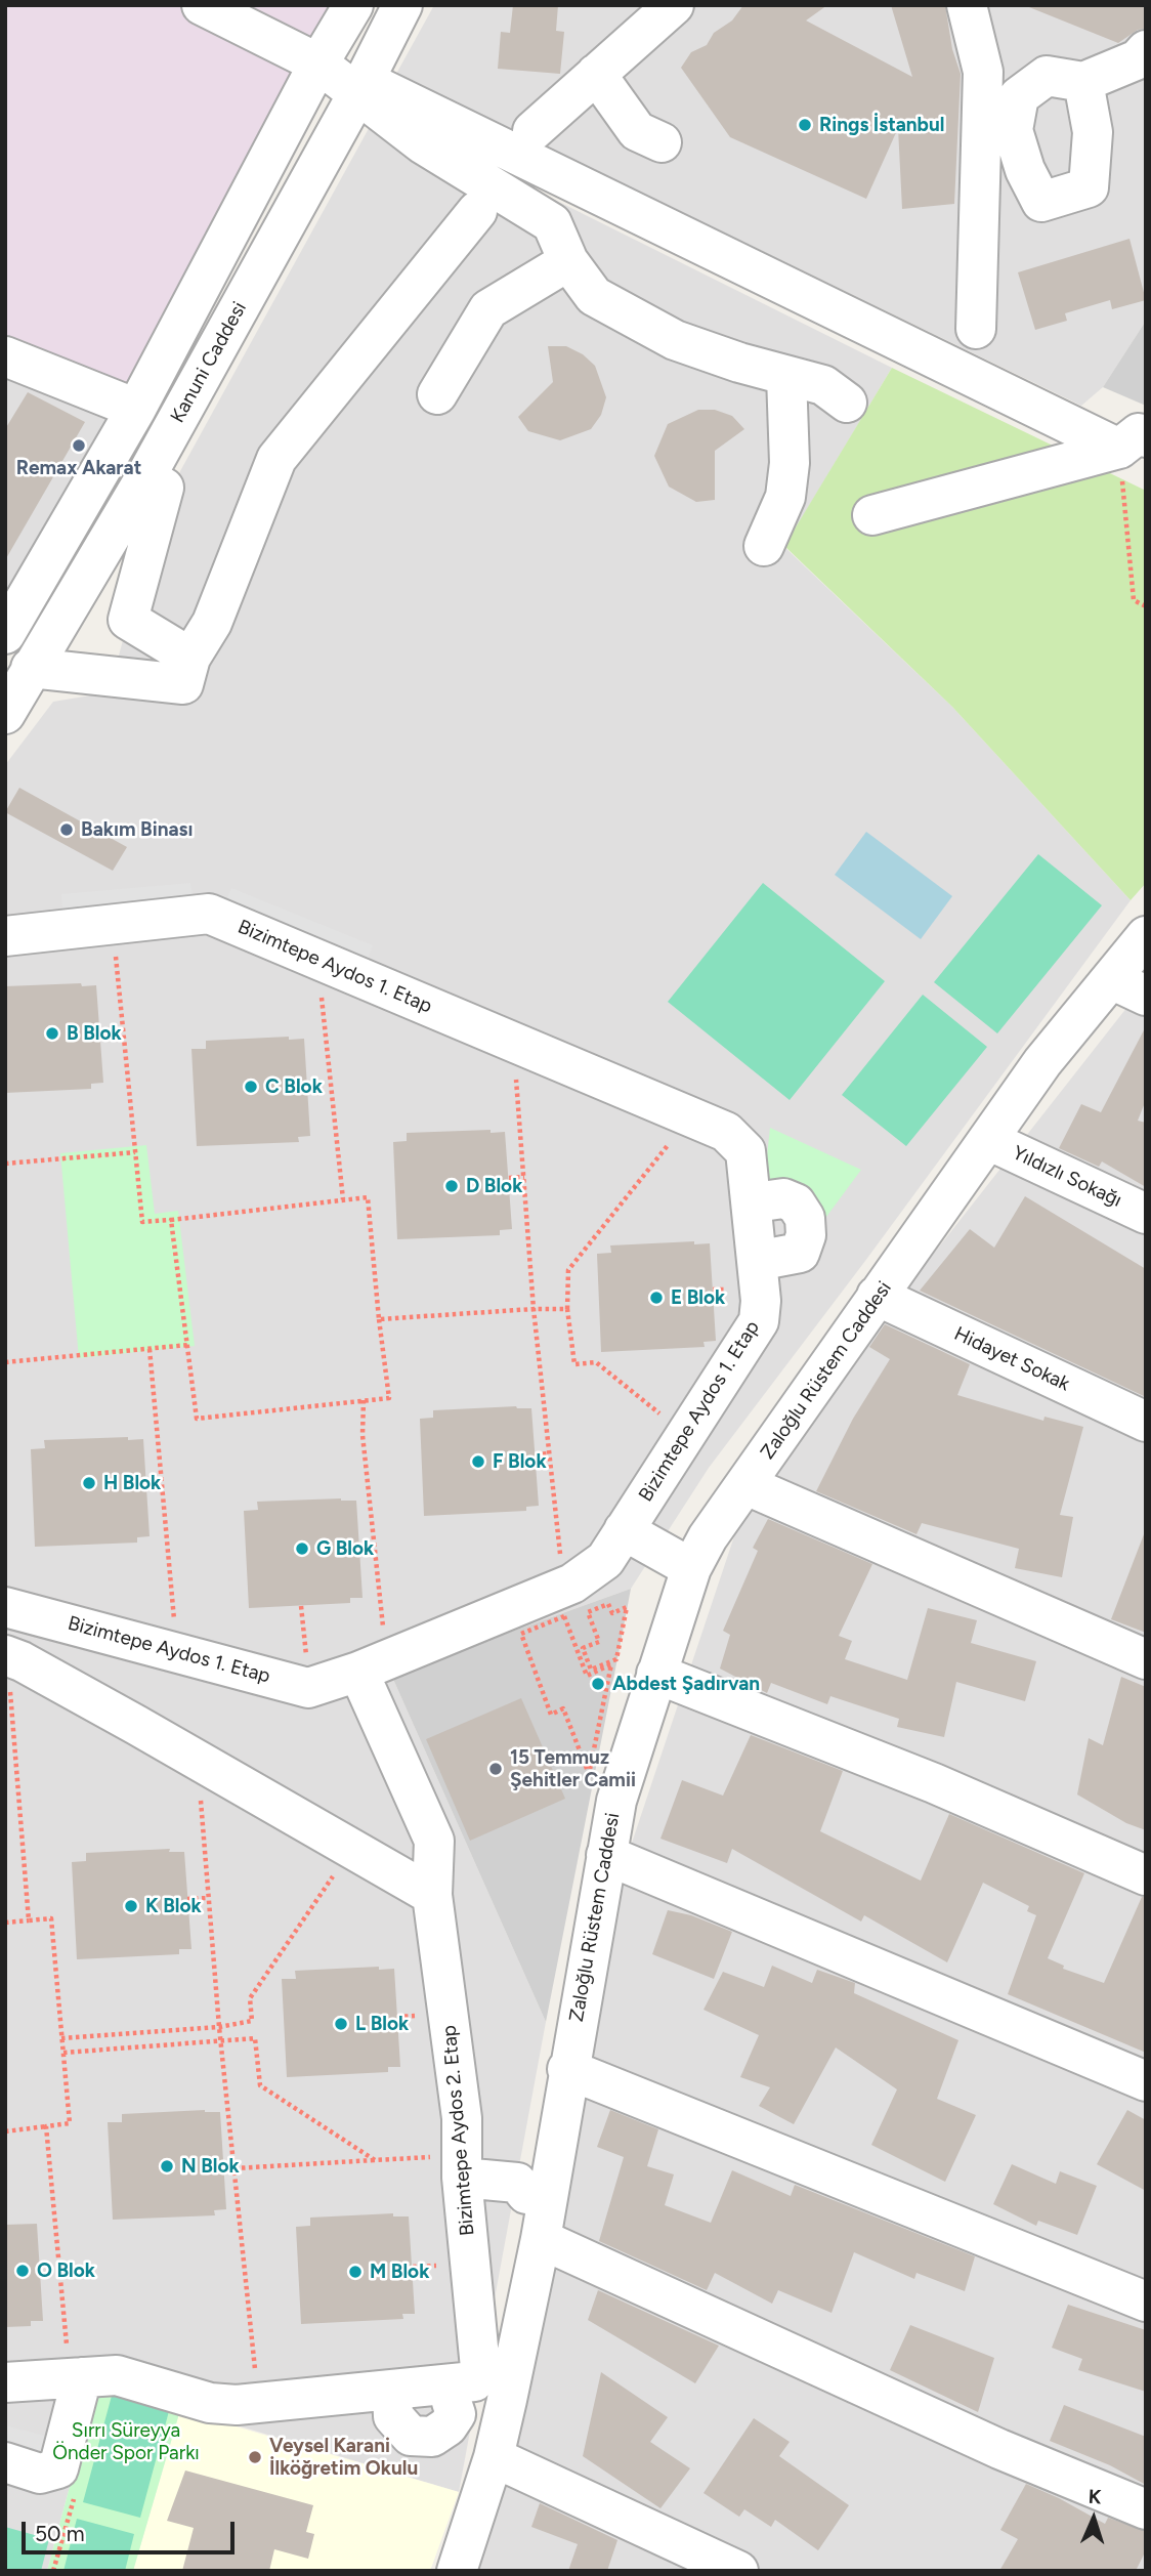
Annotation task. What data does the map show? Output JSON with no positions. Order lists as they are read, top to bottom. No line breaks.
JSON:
{"streets":{"street":["Kanuni Caddesi","Bizimtepe Aydos 1. Etap","Yıldızlı Sokağı","Hidayet Sokak","Zaloğlu Rüstem Caddesi","Bizimtepe Aydos 2. Etap"]},"crossings":[["Bizimtepe Aydos 1. Etap","Bizimtepe Aydos 2. Etap"],["Yıldızlı Sokağı","Zaloğlu Rüstem Caddesi"],["Hidayet Sokak","Zaloğlu Rüstem Caddesi"]],"parks":["Sırrı Süreyya Önder Spor Parkı"],"places":["Rings İstanbul","Remax Akarat","Bakım Binası","B Blok","C Blok","D Blok","E Blok","F Blok","H Blok","G Blok","Abdest Şadırvan","15 Temmuz Şehitler Camii","K Blok","L Blok","N Blok","O Blok","M Blok","Veysel Karani İlköğretim Okulu"],"scale_bar":"50 m","north":"top"}
